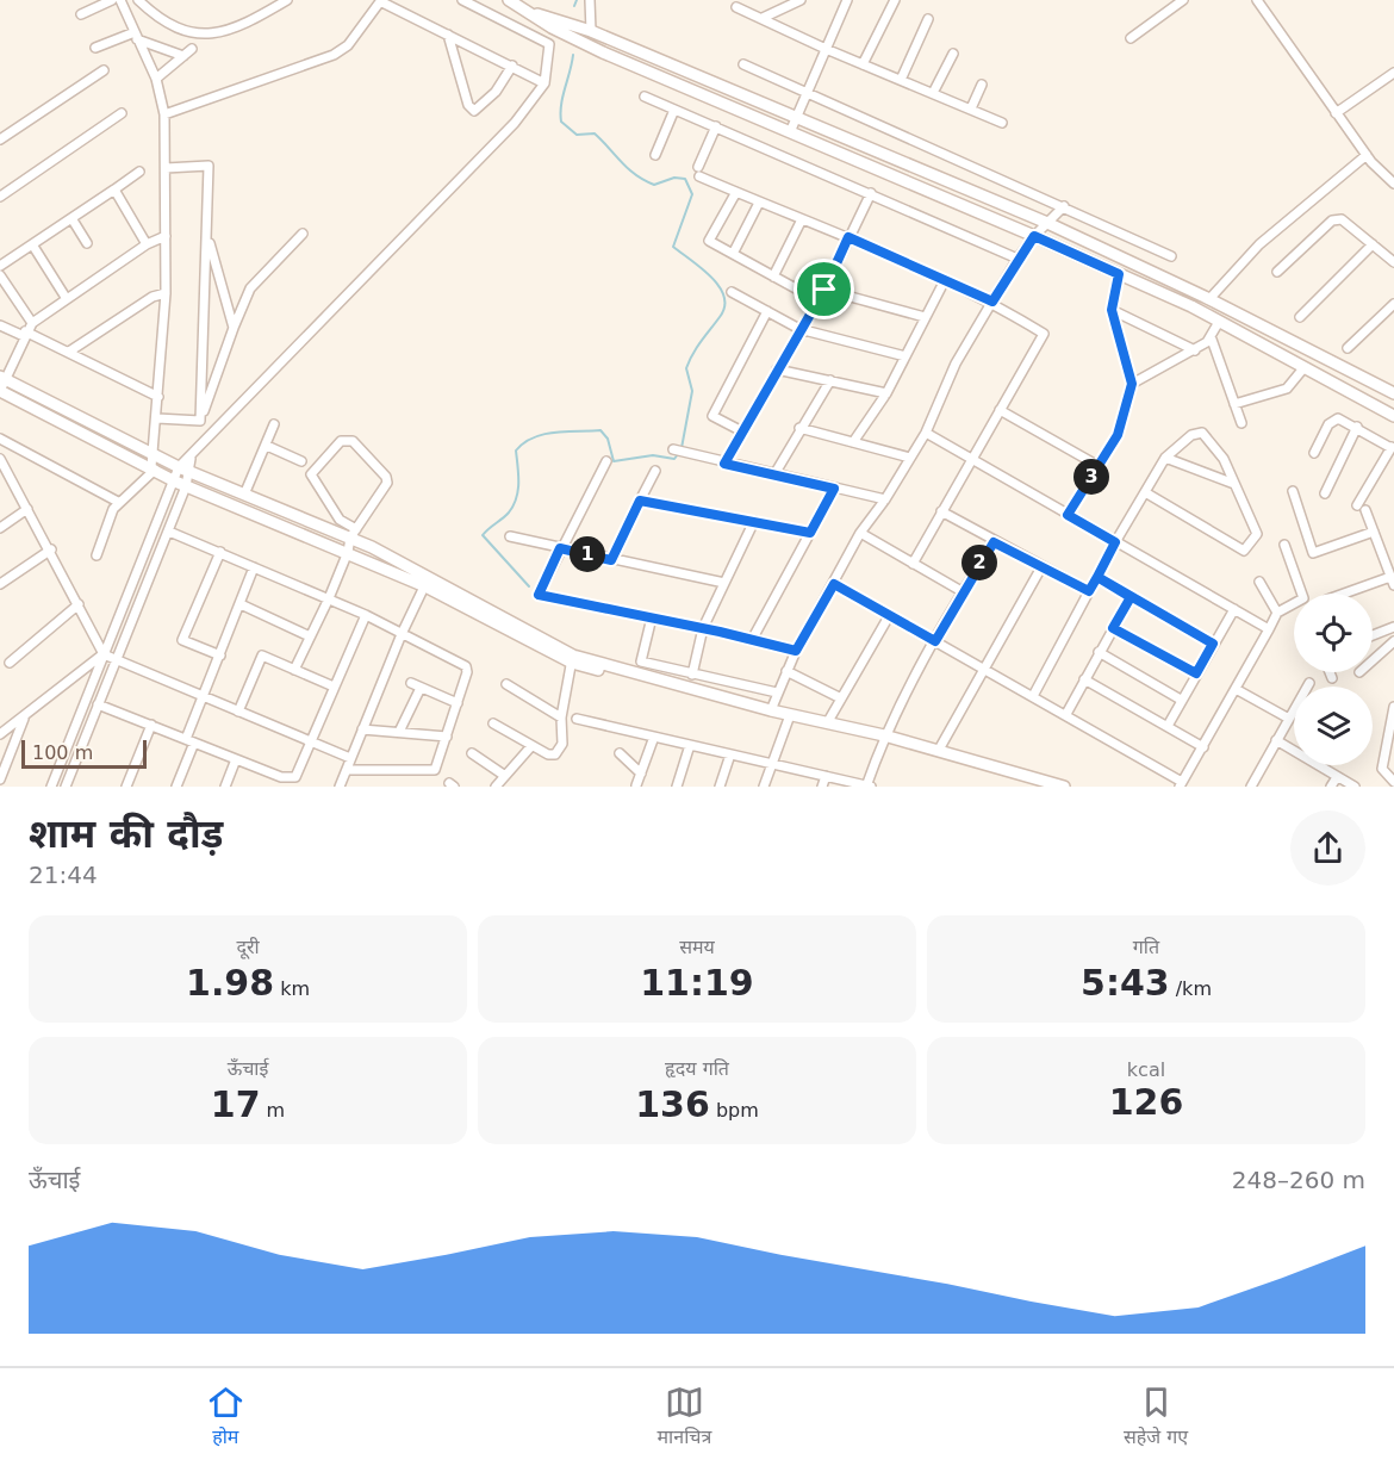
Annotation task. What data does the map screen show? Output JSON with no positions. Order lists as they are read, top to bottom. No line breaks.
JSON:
{"scale_bar":"100 m","page":{"pins":["3","1","2"],"scale":"100 m","heading":["शाम की दौड़","21:44"],"stats":[["दूरी","1.98 km"],["समय","11:19"],["गति","5:43 /km"],["ऊँचाई","17 m"],["हृदय गति","136 bpm"],["kcal","126"]],"chart":["ऊँचाई","248–260 m"],"tabs":["होम","मानचित्र","सहेजे गए"]}}
